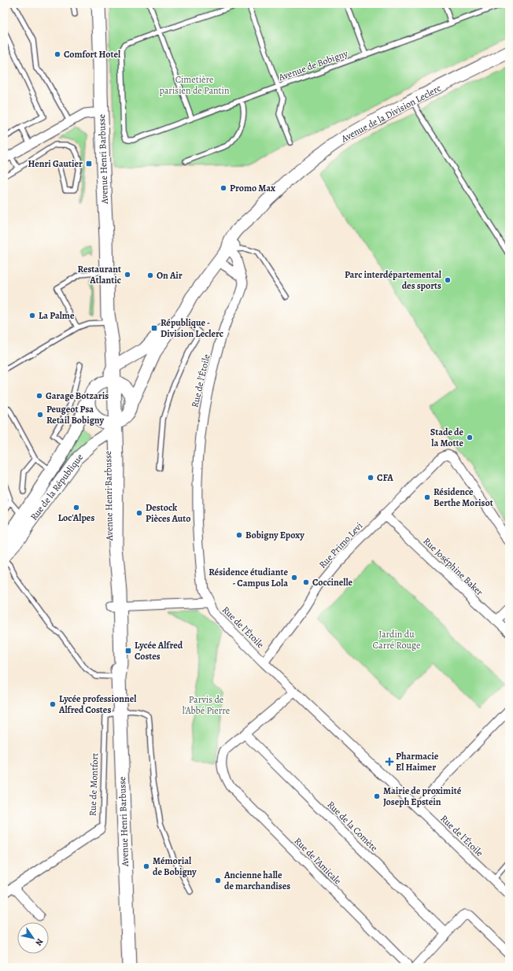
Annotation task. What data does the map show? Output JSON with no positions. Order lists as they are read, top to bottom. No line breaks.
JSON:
{"streets":{"main road":["Avenue de la Division Leclerc","Avenue Henri Barbusse","Rue de la République"],"street":["Rue de l'Étoile","Rue Primo Levi","Rue Joséphine Baker","Rue de Montfort","Rue de la Comète","Rue de l'Amicale"],"lane":["Avenue de Bobigny"]},"crossings":[["Avenue de la Division Leclerc","Avenue Henri Barbusse"],["Avenue de la Division Leclerc","Rue de l'Étoile"],["Avenue de la Division Leclerc","Rue de la République"],["Avenue Henri Barbusse","Rue de la République"],["Avenue Henri Barbusse","Rue de Montfort"],["Rue de l'Étoile","Rue Primo Levi"],["Rue Primo Levi","Rue Joséphine Baker"],["Rue de la Comète","Rue de l'Amicale"]],"parks":["Cimetière parisien de Pantin","Jardin du Carré Rouge","Parvis de l'Abbé Pierre"],"places":{"other":["Comfort Hotel","Promo Max","Restaurant Atlantic","On Air","Parc interdépartemental des sports","La Palme","Garage Botzaris","Peugeot Psa Retail Bobigny","Stade de la Motte","CFA","Résidence Berthe Morisot","Loc'Alpes","Destock Pièces Auto","Bobigny Epoxy","Résidence étudiante - Campus Lola","Coccinelle","Lycée professionnel Alfred Costes","Mairie de proximité Joseph Epstein","Mémorial de Bobigny","Ancienne halle de marchandises"],"transit":["Henri Gautier","République - Division Leclerc","Lycée Alfred Costes"],"health":["Pharmacie El Haimer"]},"north":"bottom right"}
